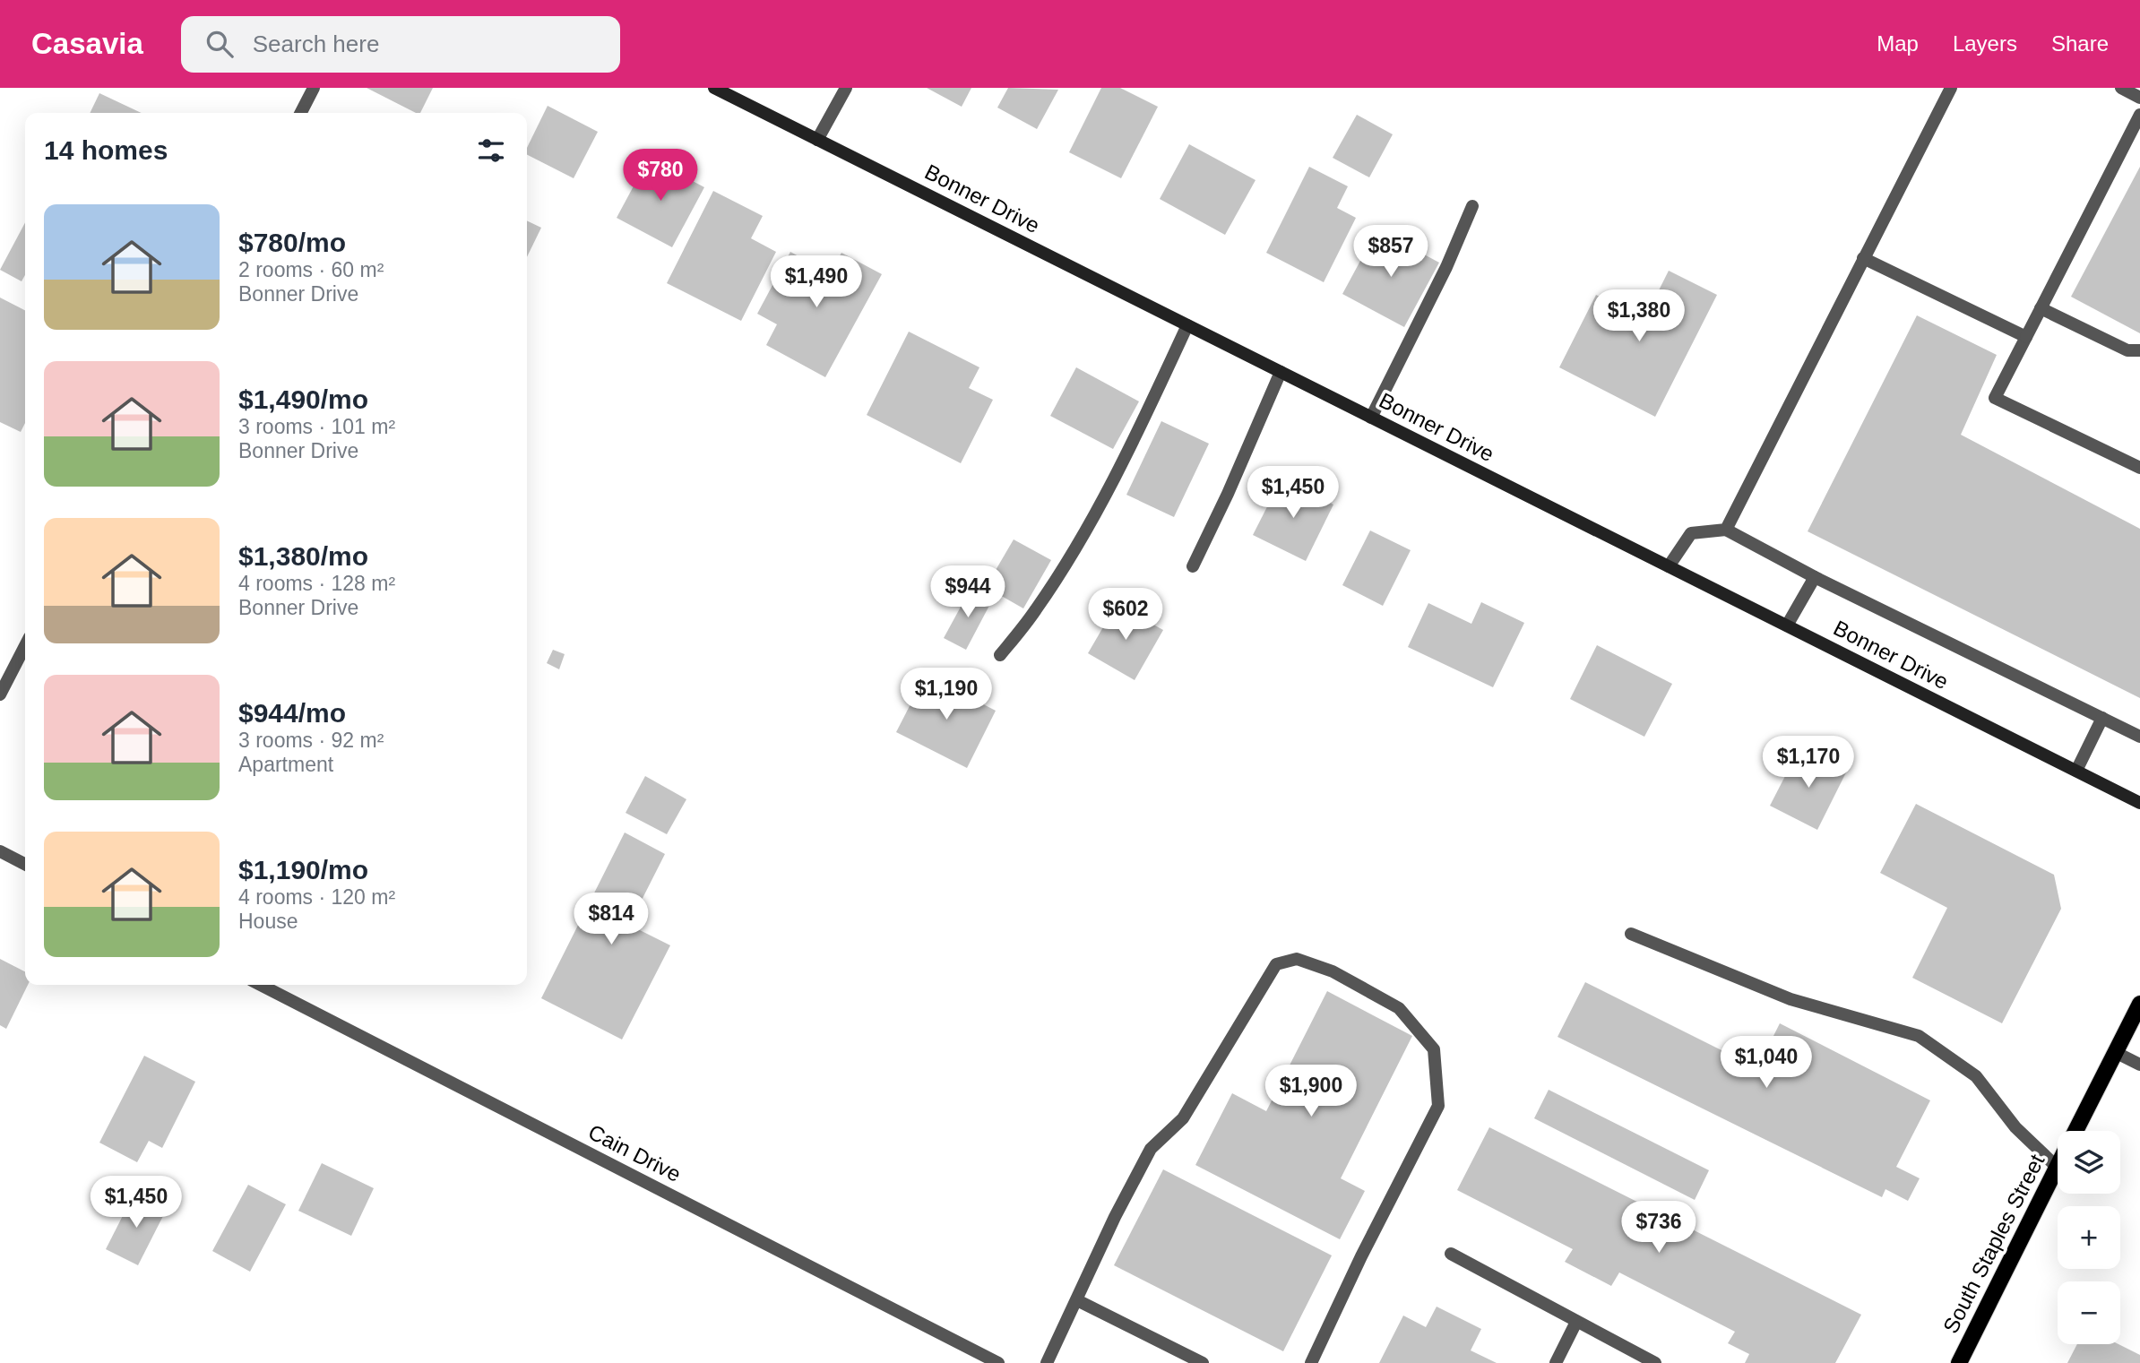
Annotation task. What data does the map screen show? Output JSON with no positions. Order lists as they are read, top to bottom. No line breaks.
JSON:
{"streets":{"main road":["South Staples Street"],"street":["Bonner Drive","Cain Drive"]},"page":{"header":"Casavia","search":"Search here","nav":["Map","Layers","Share"],"heading":"14 homes","price":["$780","$857","$1,490","$1,380","$1,450","$944","$602","$1,190","$1,170","$814","$1,040","$1,900","$1,450","$736"],"list":[{"name":"$780/mo","note":"2 rooms · 60 m² · Bonner Drive"},{"name":"$1,490/mo","note":"3 rooms · 101 m² · Bonner Drive"},{"name":"$1,380/mo","note":"4 rooms · 128 m² · Bonner Drive"},{"name":"$944/mo","note":"3 rooms · 92 m² · Apartment"},{"name":"$1,190/mo","note":"4 rooms · 120 m² · House"}],"map_buttons":["+","−"]}}
